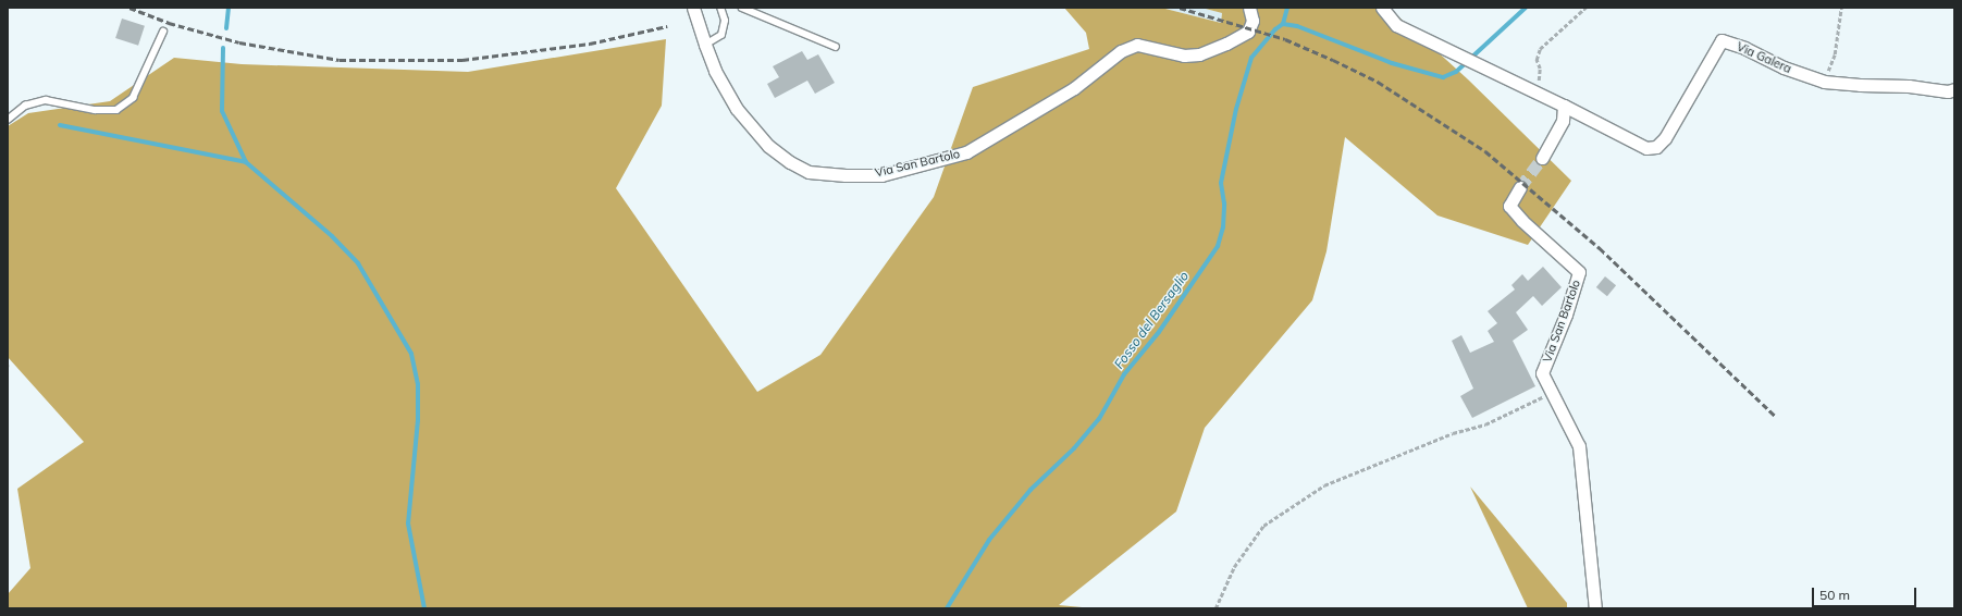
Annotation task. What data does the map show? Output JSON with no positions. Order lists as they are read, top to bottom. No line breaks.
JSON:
{"streets":{"street":["Via Galera","Via San Bartolo"]},"water":["Fosso del Bersaglio"],"scale_bar":"50 m"}
